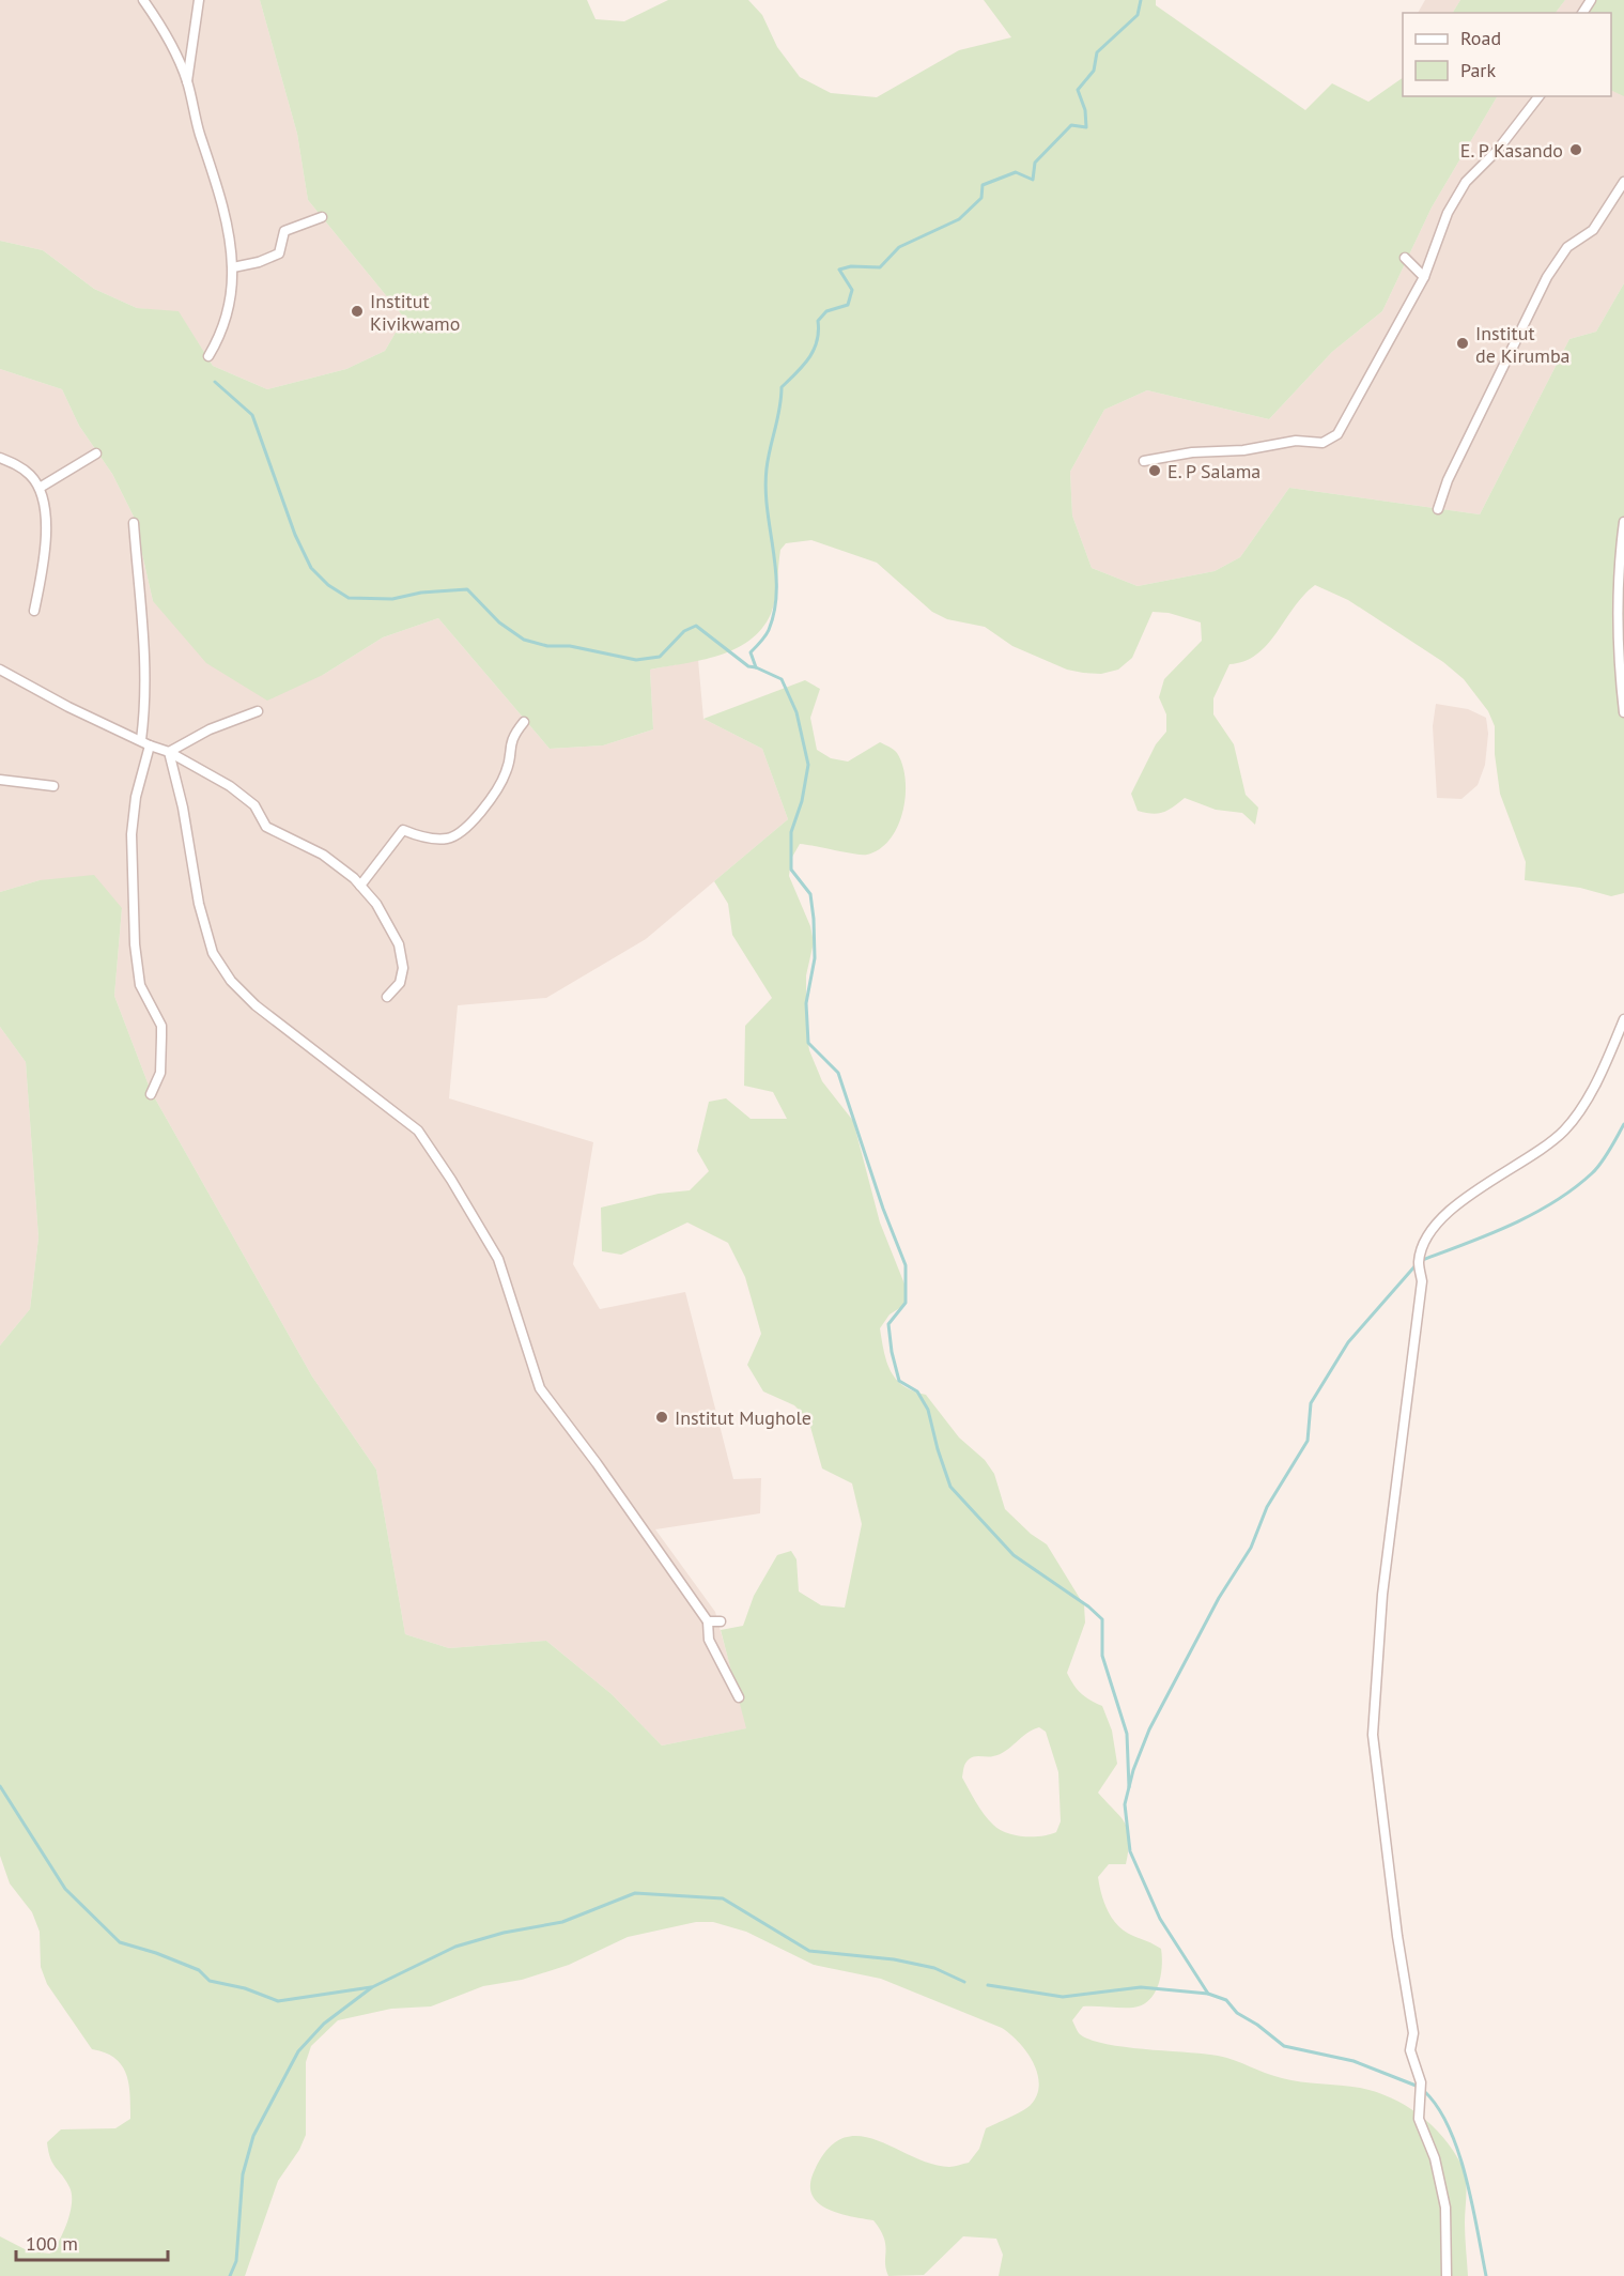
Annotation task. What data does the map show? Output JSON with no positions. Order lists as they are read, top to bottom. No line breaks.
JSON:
{"places":["E. P Kasando","Institut Kivikwamo","Institut de Kirumba","E. P Salama","Institut Mughole"],"legend":["Road","Park"],"scale_bar":"100 m"}
